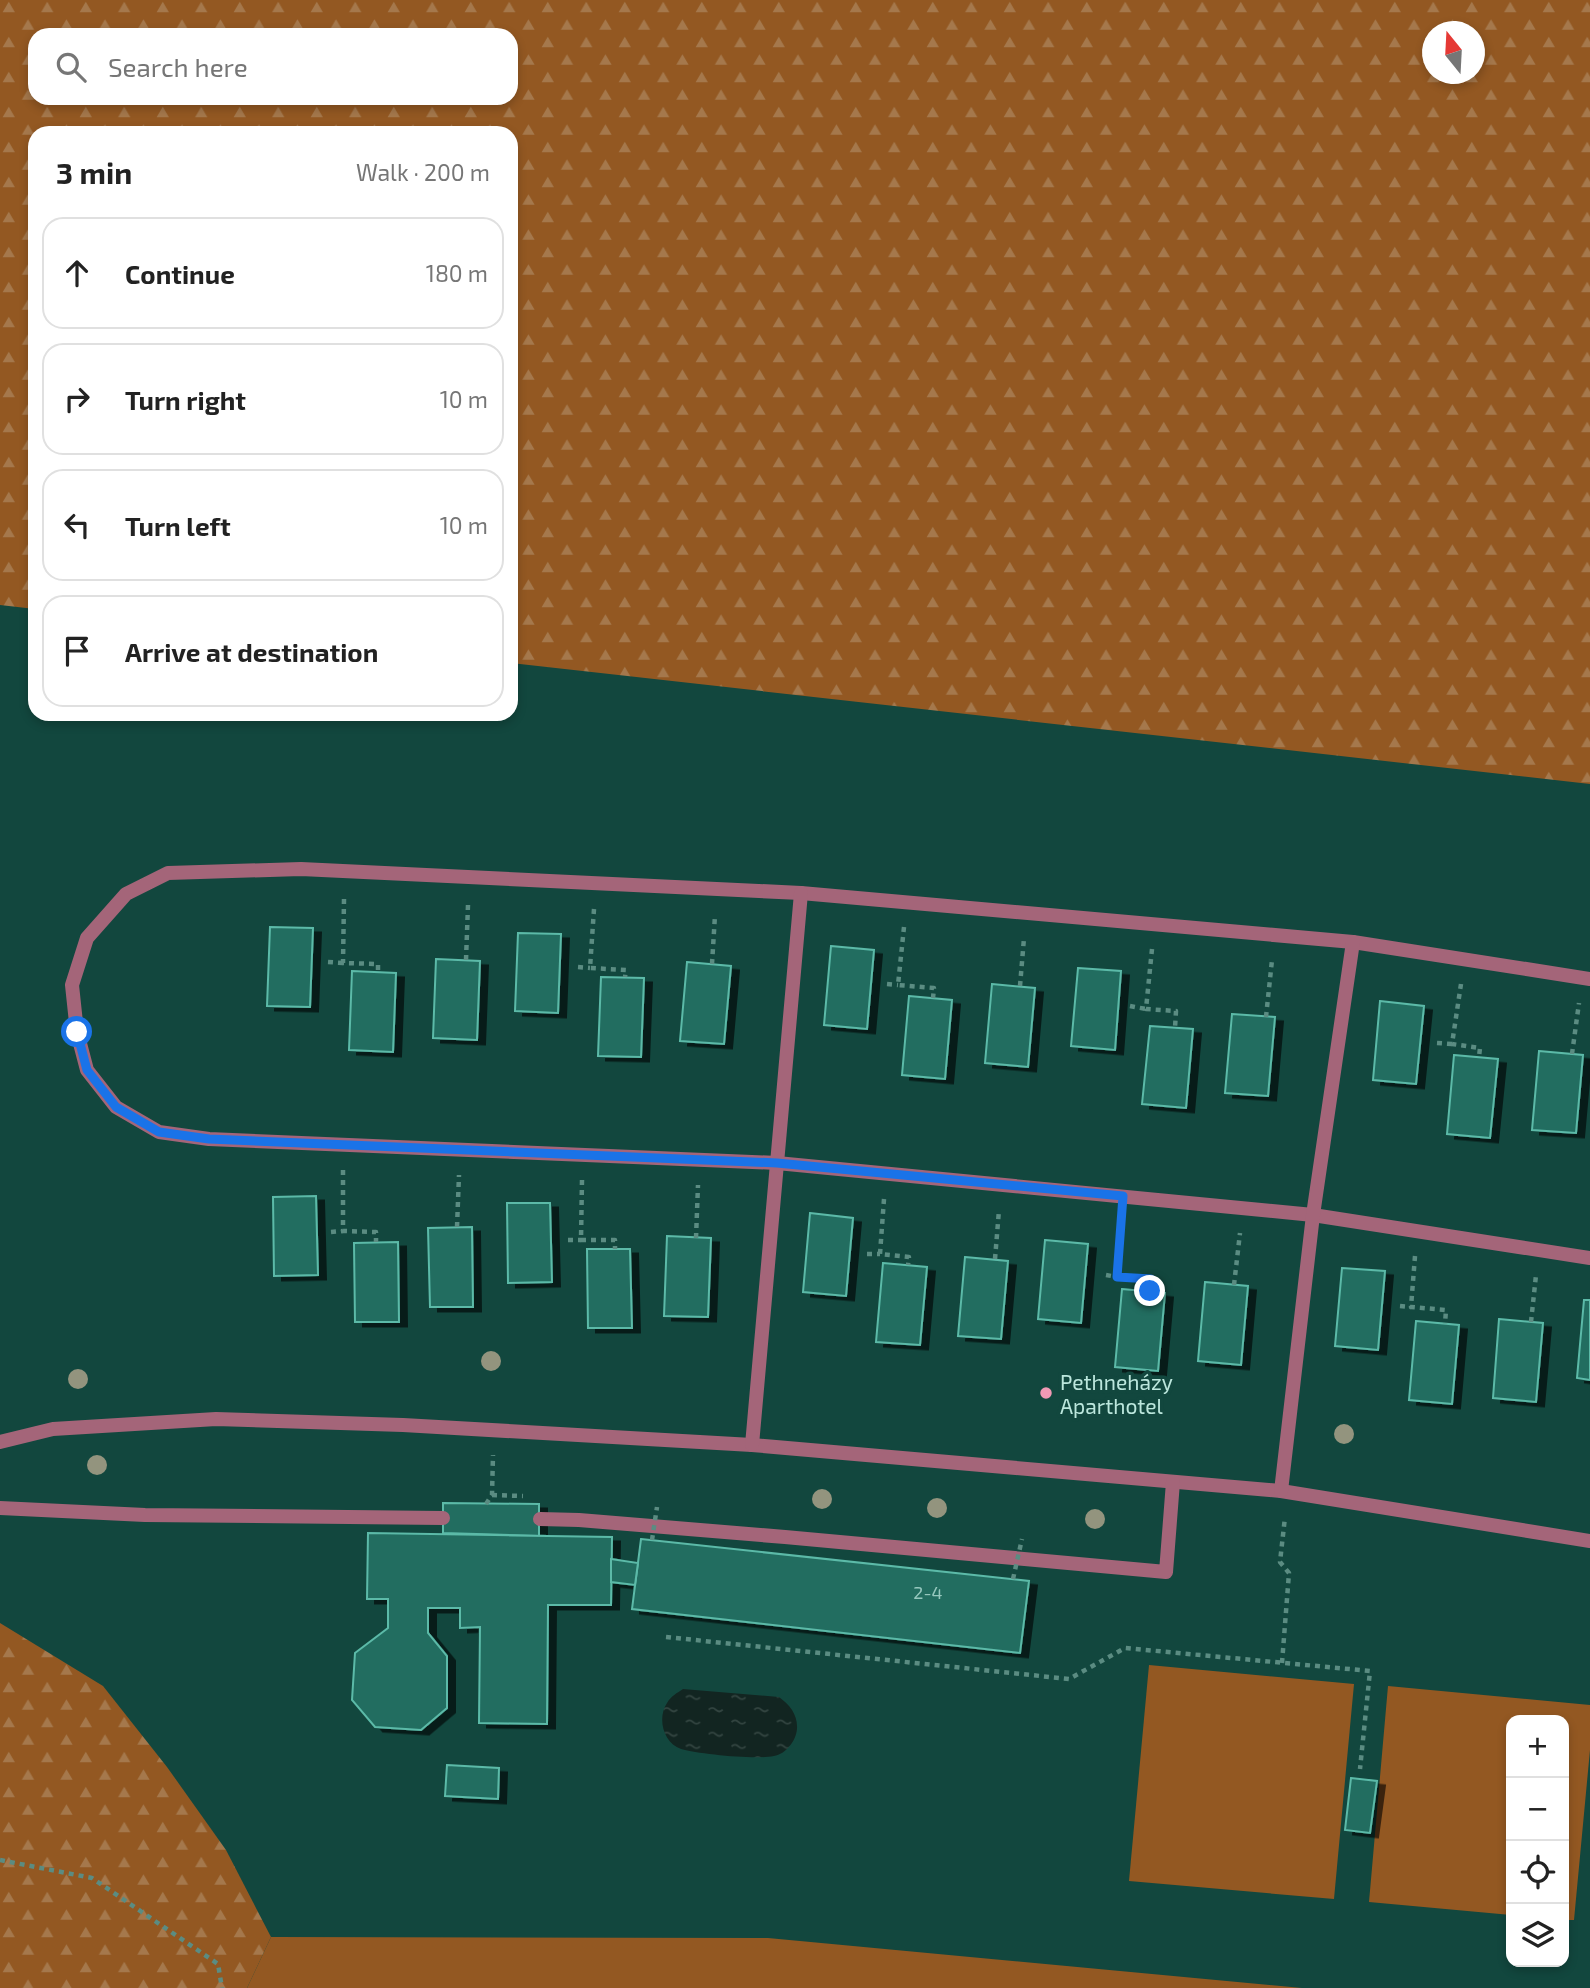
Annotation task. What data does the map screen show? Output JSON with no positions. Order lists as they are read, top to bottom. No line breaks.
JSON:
{"places":["Pethneházy Aparthotel"],"house_numbers":["2-4"],"north":"top","page":{"search":"Search here","heading":["3 min","Walk · 200 m"],"list":[["Continue","180 m"],["Turn right","10 m"],["Turn left","10 m"],"Arrive at destination"],"map_buttons":["+","−"]}}
